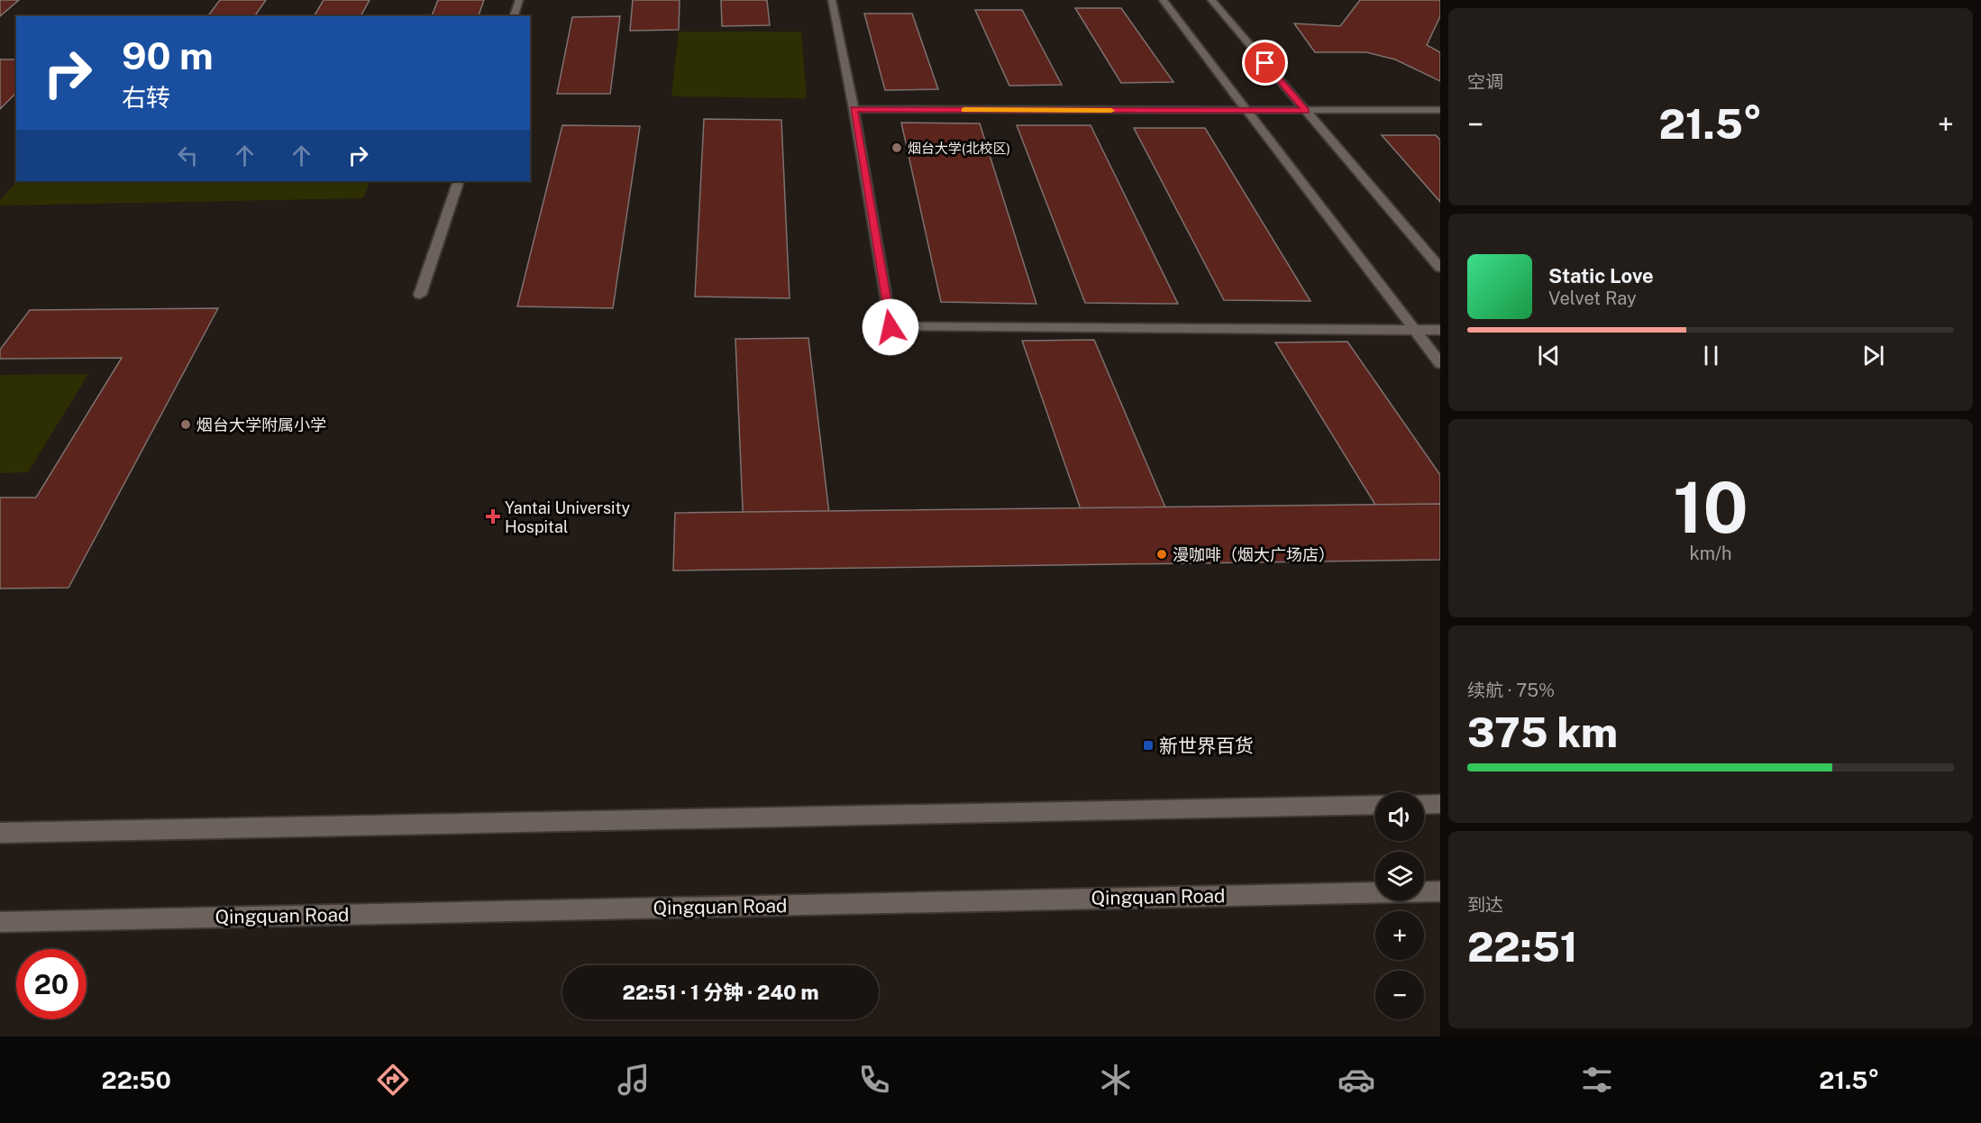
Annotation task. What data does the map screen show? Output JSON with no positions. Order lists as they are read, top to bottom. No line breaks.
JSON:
{"streets":{"main road":["Qingquan Road"]},"places":{"other":["烟台大学(北校区)","烟台大学附属小学","漫咖啡（烟大广场店）"],"health":["Yantai University Hospital"],"transit":["新世界百货"]},"page":{"tile":["空调",["10","km/h"],["续航 · 75%","375 km"],["到达","22:51"]],"turn":["90 m","右转"],"heat":["−","21.5°","+"],"song":["Static Love","Velvet Ray"],"map_buttons":["+","−"],"limit":"20","trip":"22:51 · 1 分钟 · 240 m","tabs":["22:50","21.5°"]}}
